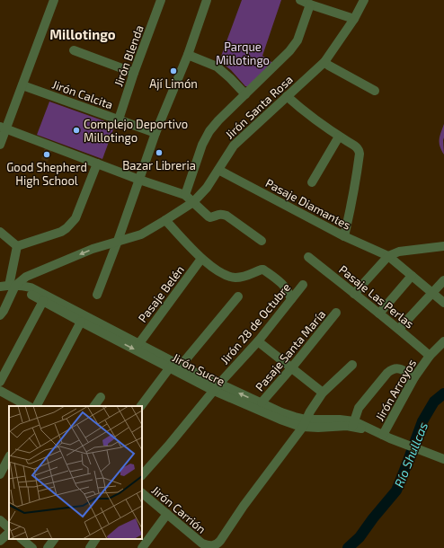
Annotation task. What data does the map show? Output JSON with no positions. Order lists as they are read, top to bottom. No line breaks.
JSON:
{"streets":{"street":["Jirón Blenda","Jirón Calcita","Jirón Santa Rosa","Pasaje Diamantes","Pasaje Belén","Pasaje Las Perlas","Jirón 28 de Octubre","Pasaje Santa María","Jirón Sucre","Jirón Arroyos","Jirón Carrión"]},"crossings":[["Jirón Blenda","Jirón Calcita"],["Jirón Santa Rosa","Pasaje Diamantes"],["Jirón Santa Rosa","Jirón Sucre"],["Pasaje Belén","Jirón Sucre"],["Pasaje Las Perlas","Jirón Arroyos"],["Jirón 28 de Octubre","Jirón Sucre"],["Pasaje Santa María","Jirón Sucre"],["Jirón Sucre","Jirón Arroyos"]],"districts":["Millotingo"],"water":["Río Shullcas"],"parks":["Parque Millotingo"],"places":["Ají Limón","Complejo Deportivo Millotingo","Bazar Libreria","Good Shepherd High School"]}
